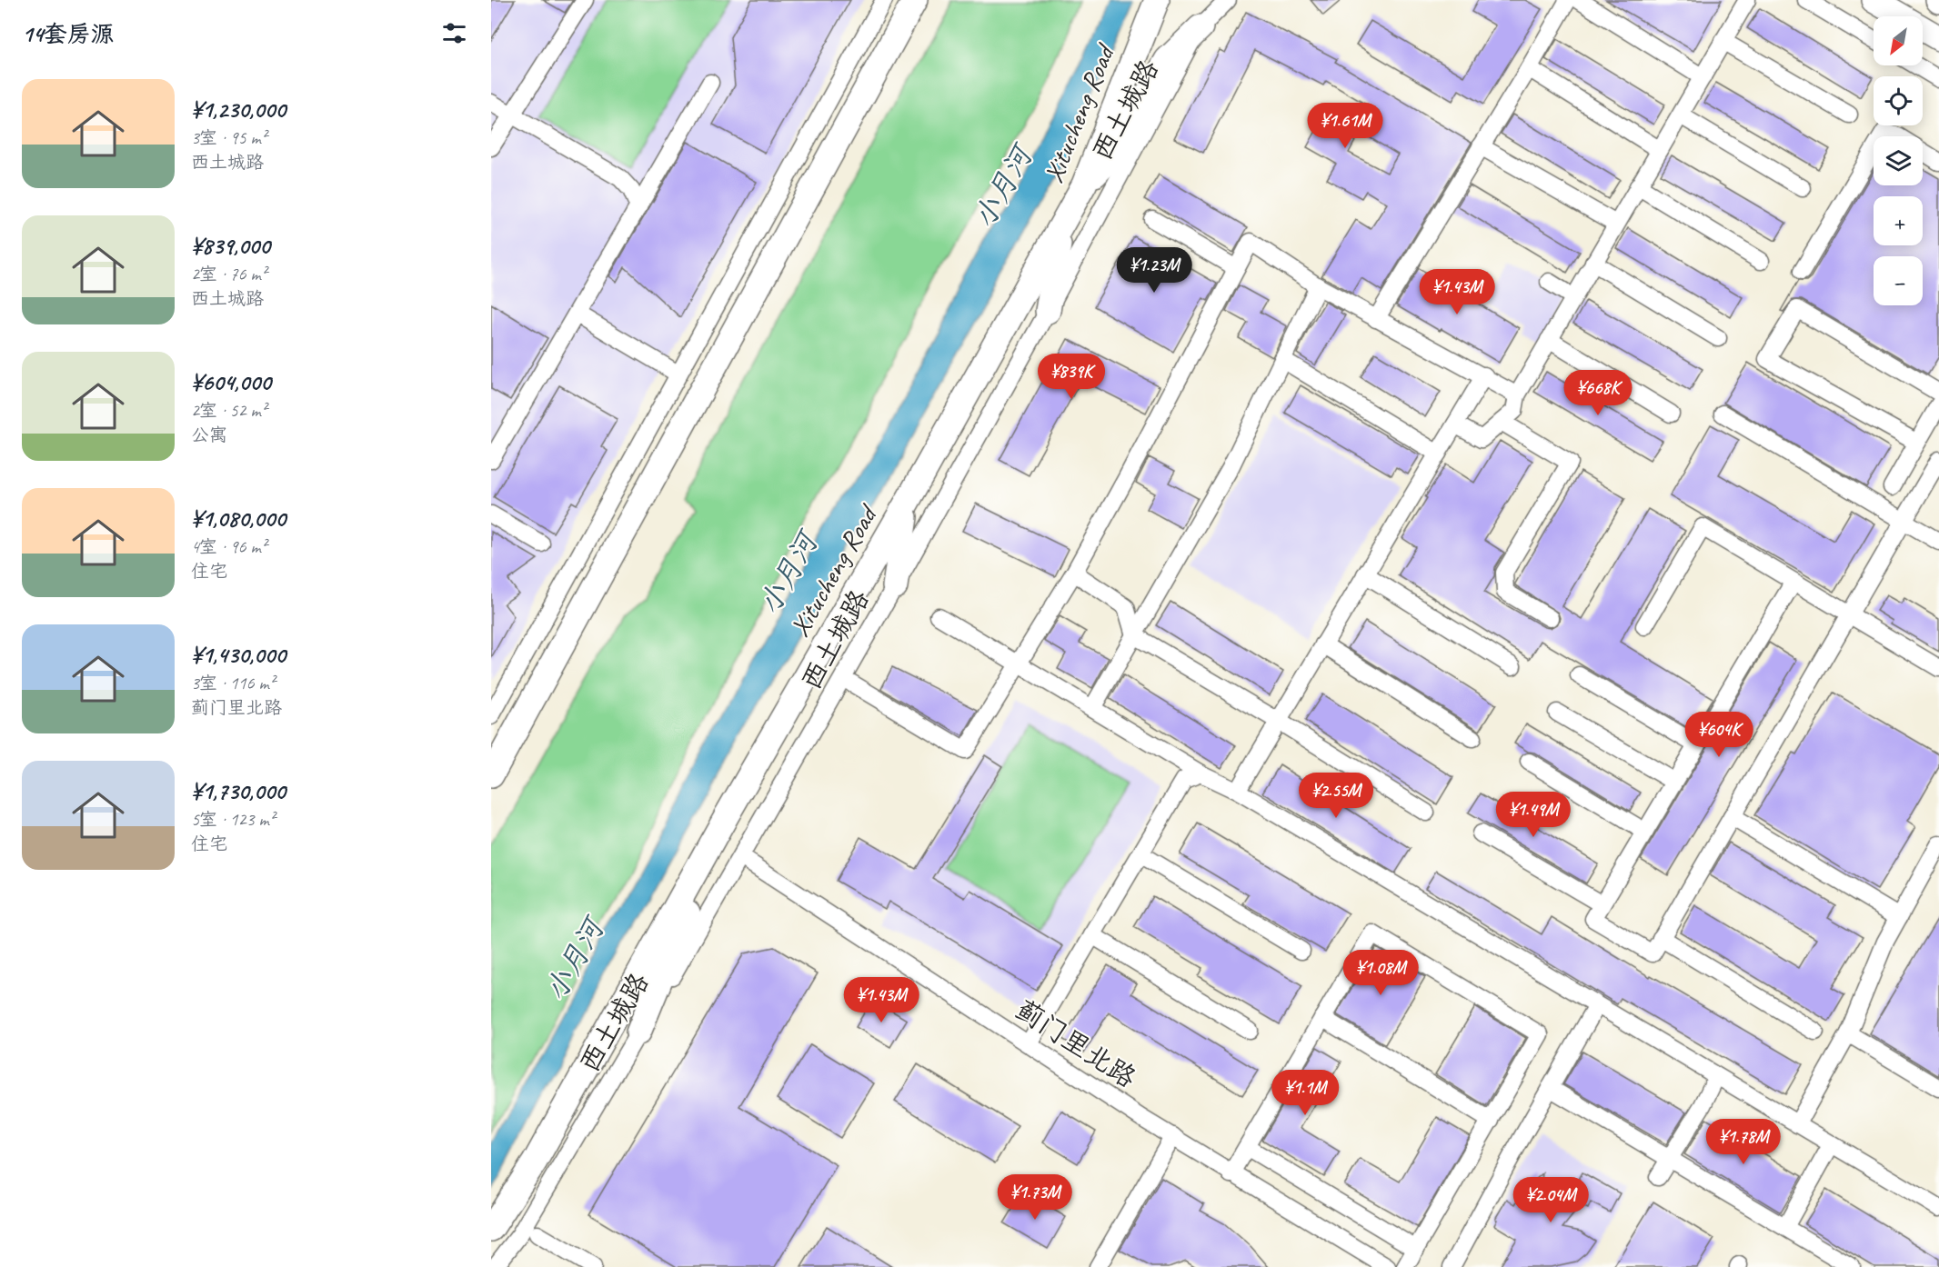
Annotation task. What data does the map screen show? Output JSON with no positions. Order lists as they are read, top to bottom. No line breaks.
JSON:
{"streets":{"highway":["Xitucheng Road"],"street":["西土城路","蓟门里北路"]},"crossings":[["西土城路","蓟门里北路"]],"water":["小月河"],"north":"bottom left","page":{"heading":"14套房源","map_buttons":["+","−"],"list":[{"name":"¥1,230,000","note":"3室 · 95 m² · 西土城路"},{"name":"¥839,000","note":"2室 · 76 m² · 西土城路"},{"name":"¥604,000","note":"2室 · 52 m² · 公寓"},{"name":"¥1,080,000","note":"4室 · 96 m² · 住宅"},{"name":"¥1,430,000","note":"3室 · 116 m² · 蓟门里北路"},{"name":"¥1,730,000","note":"5室 · 123 m² · 住宅"}],"price":["¥1.61M","¥1.23M","¥1.43M","¥839K","¥668K","¥604K","¥2.55M","¥1.49M","¥1.08M","¥1.43M","¥1.1M","¥1.78M","¥1.73M","¥2.04M"]}}
